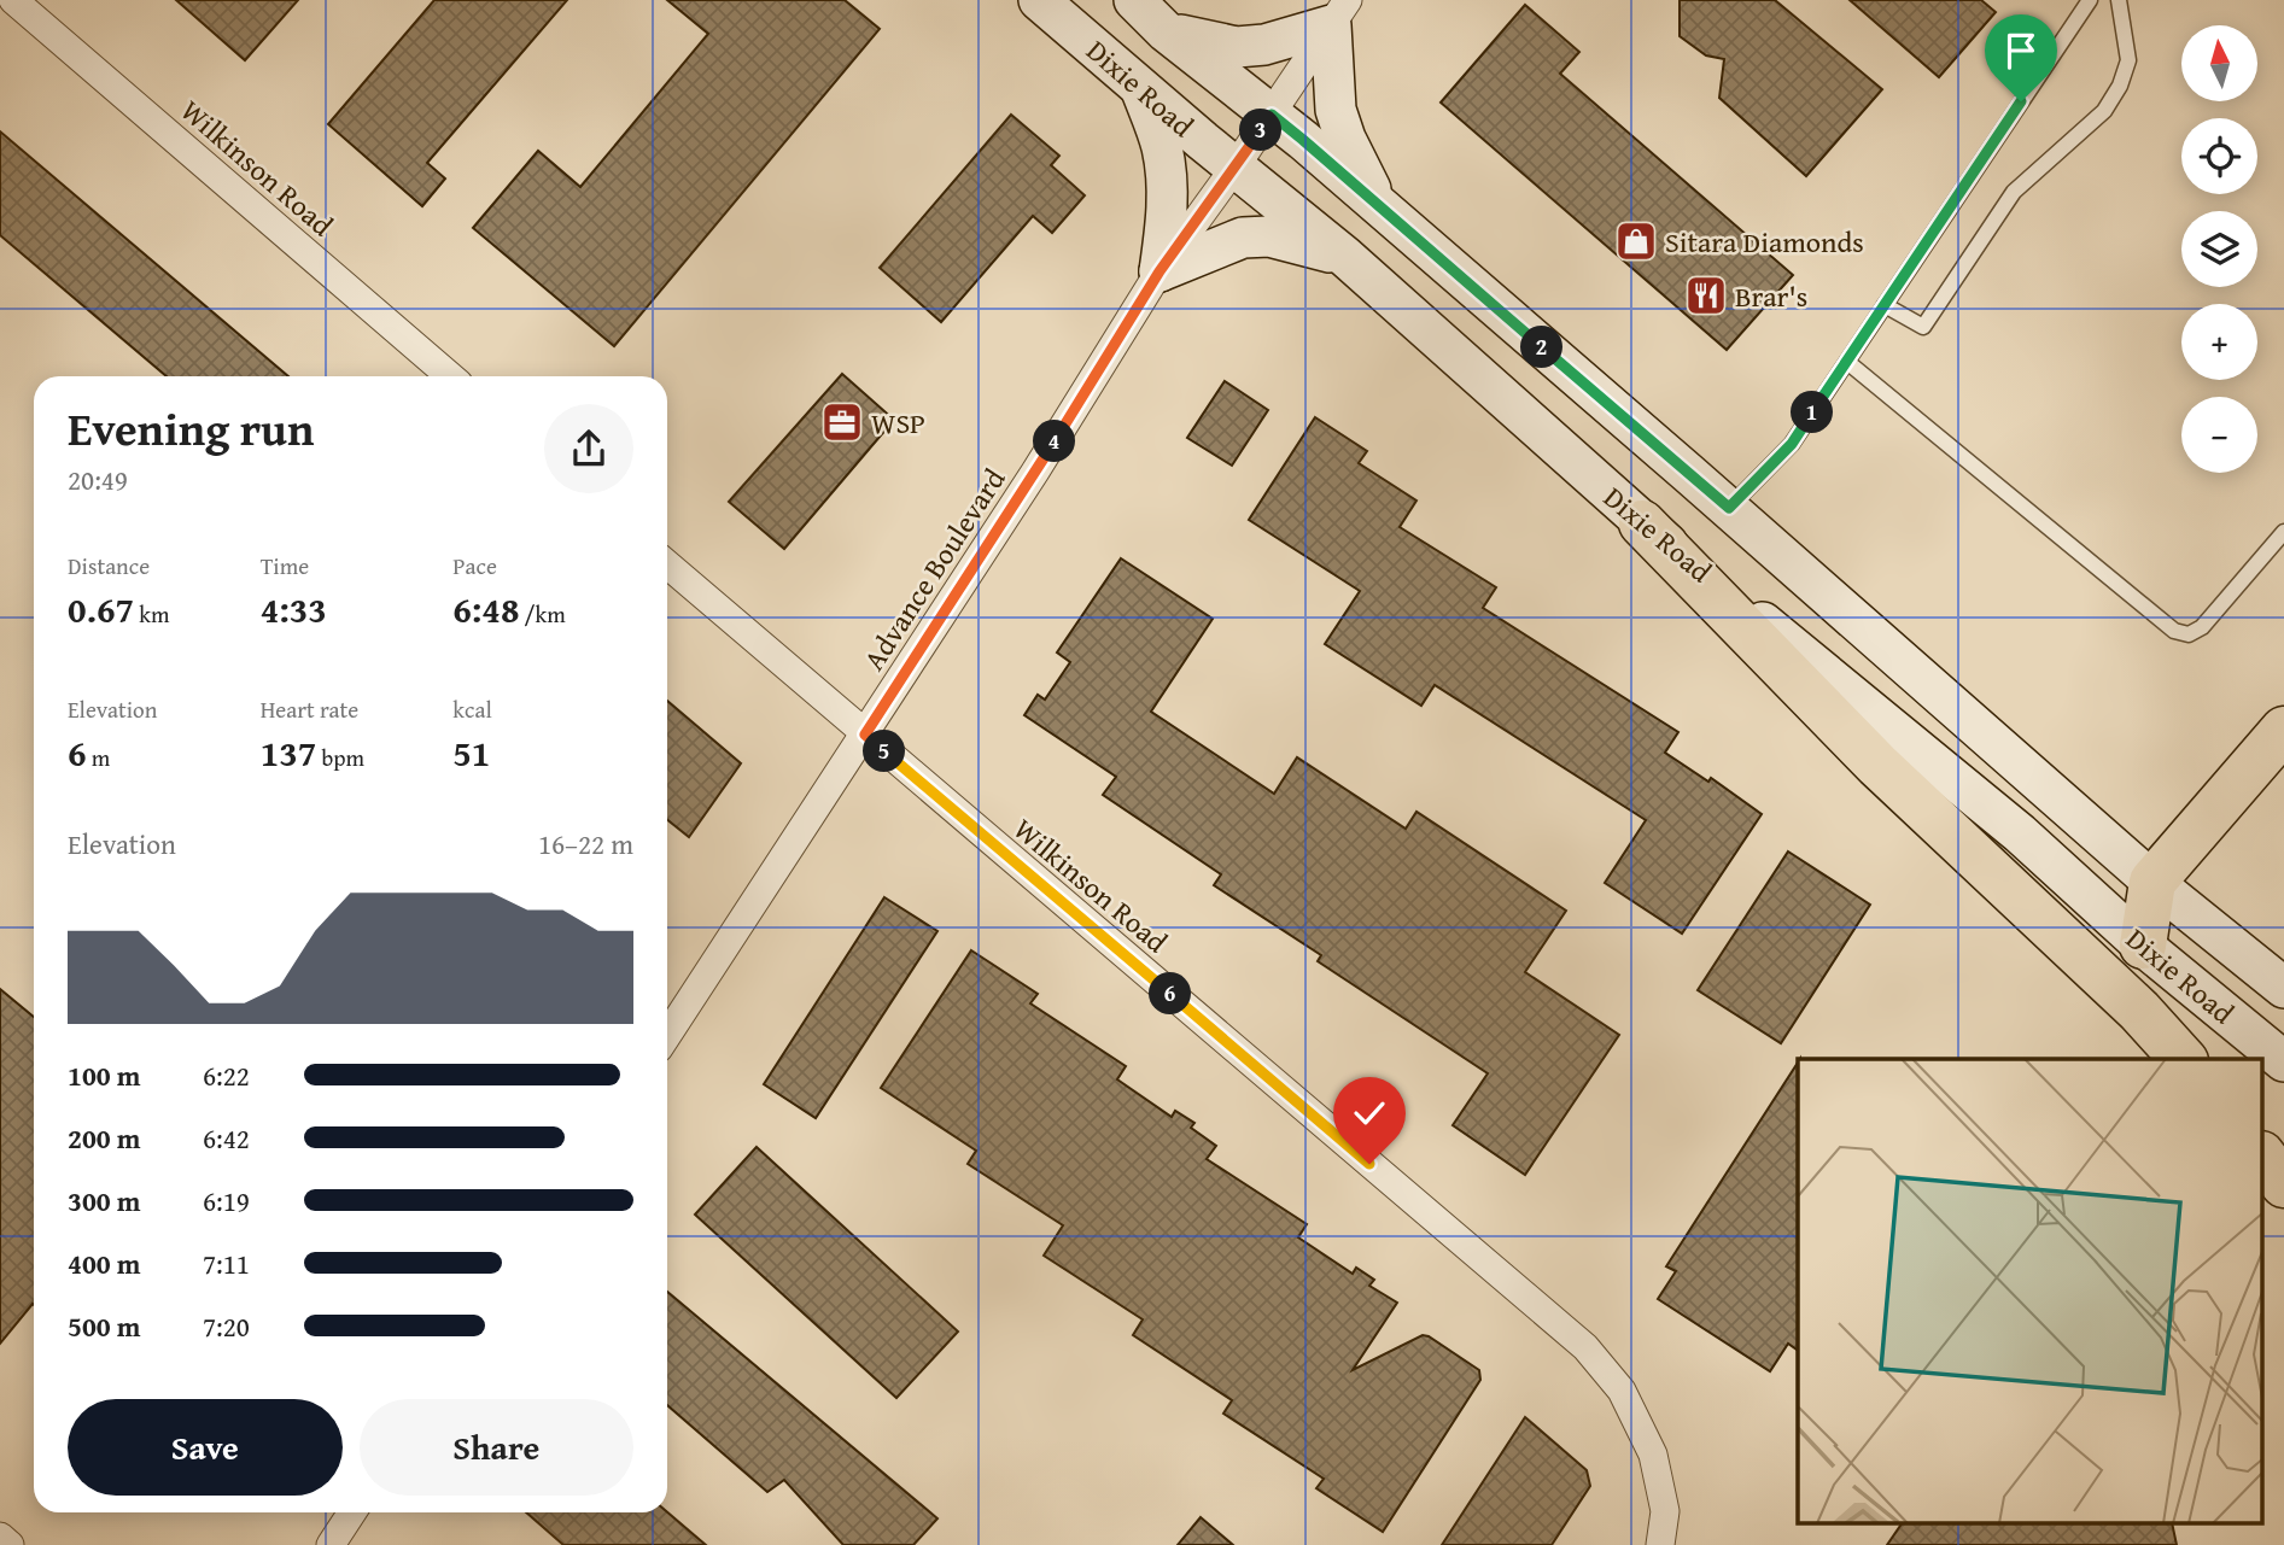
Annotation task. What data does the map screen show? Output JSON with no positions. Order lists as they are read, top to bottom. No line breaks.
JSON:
{"streets":{"main road":["Dixie Road"],"street":["Wilkinson Road","Advance Boulevard"]},"crossings":[["Dixie Road","Advance Boulevard"],["Wilkinson Road","Advance Boulevard"]],"places":{"shop":["Sitara Diamonds"],"restaurant":["Brar's"],"office":["WSP"]},"north":"top","page":{"map_buttons":["+","−"],"pins":["3","2","1","4","5","6"],"heading":["Evening run","20:49"],"stats":[["Distance","0.67 km"],["Time","4:33"],["Pace","6:48 /km"],["Elevation","6 m"],["Heart rate","137 bpm"],["kcal","51"]],"chart":["Elevation","16–22 m"],"list":[{"name":"100 m","note":"6:22"},{"name":"200 m","note":"6:42"},{"name":"300 m","note":"6:19"},{"name":"400 m","note":"7:11"},{"name":"500 m","note":"7:20"}],"buttons":["Save","Share"]}}
